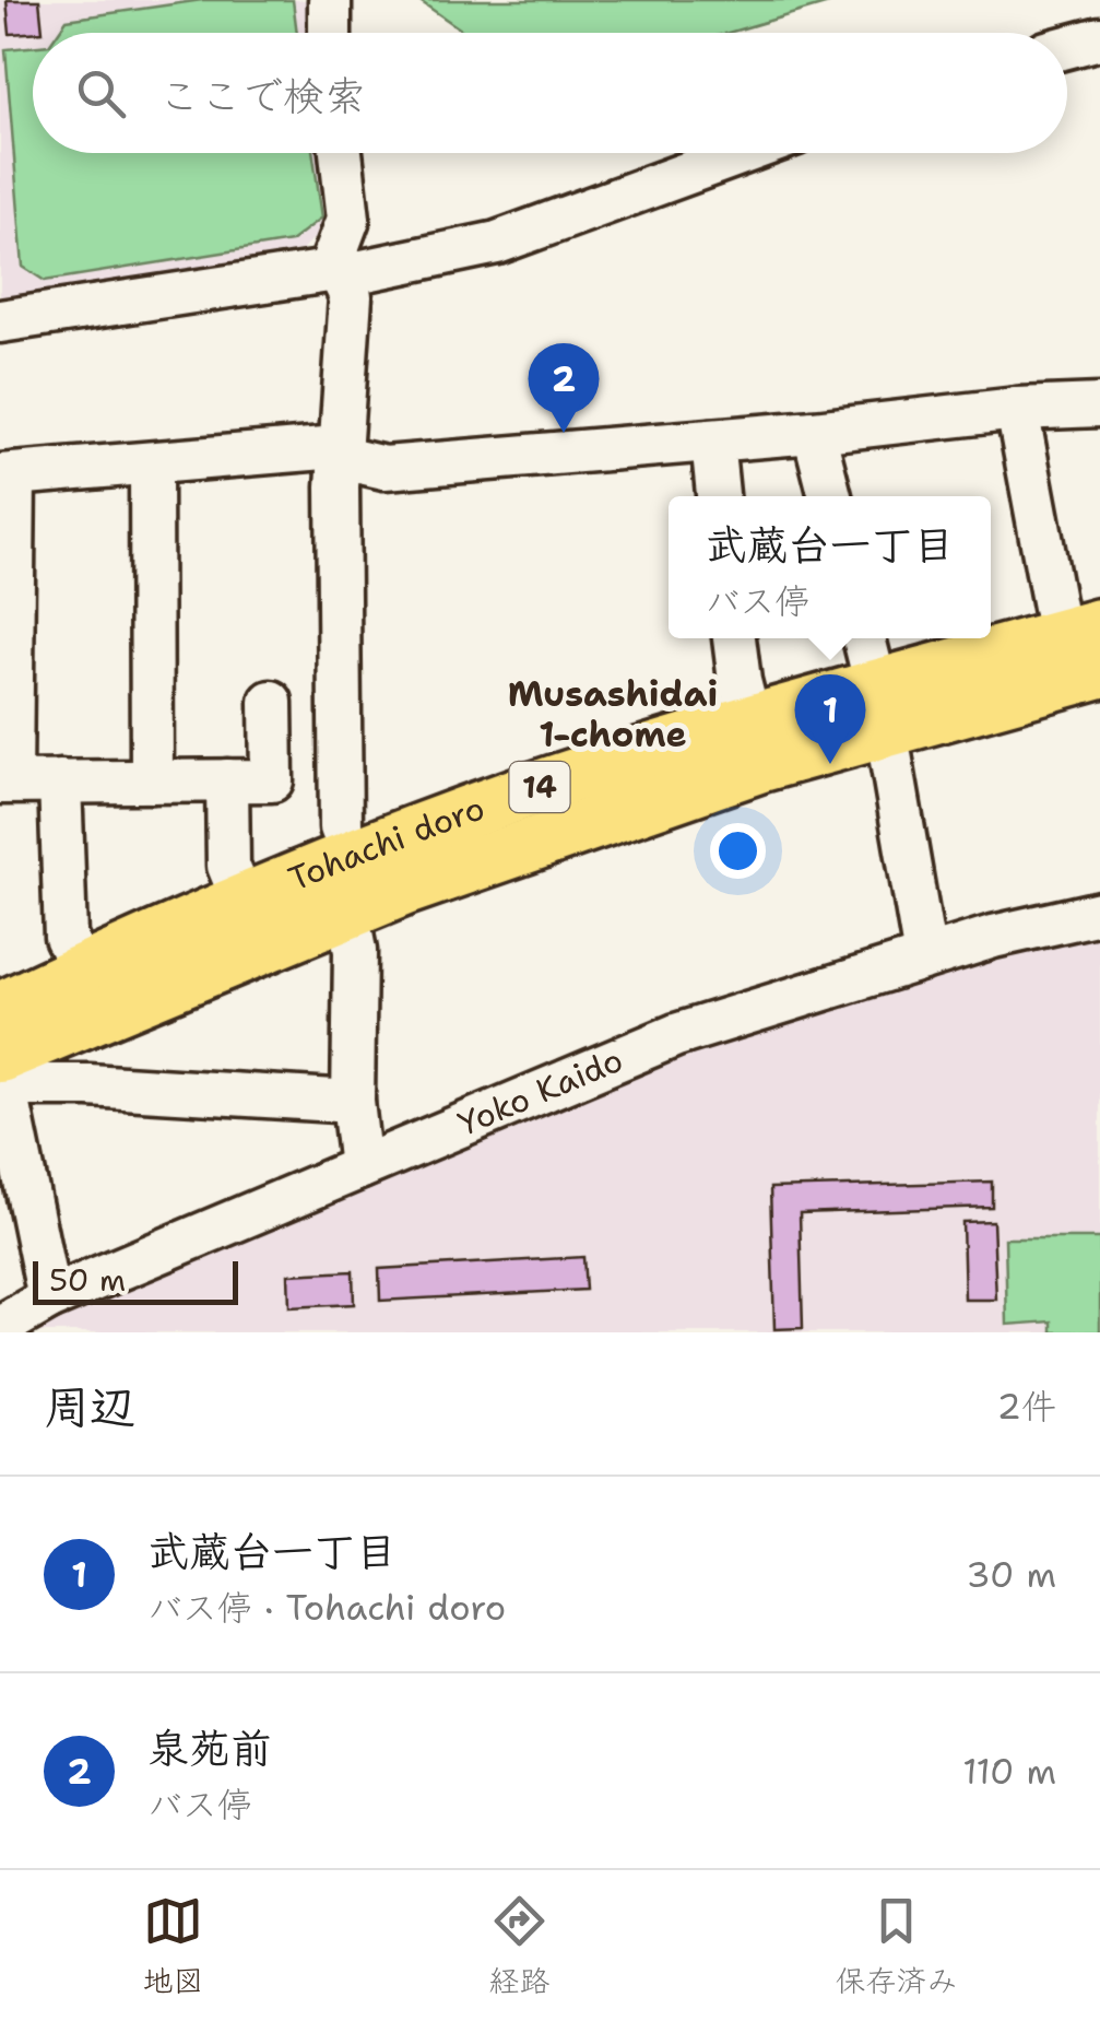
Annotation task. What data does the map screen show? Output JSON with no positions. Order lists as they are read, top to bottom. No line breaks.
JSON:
{"streets":{"main road":["14","Tohachi doro"],"street":["Yoko Kaido"]},"districts":["Musashidai 1-chome"],"scale_bar":"50 m","page":{"search":"ここで検索","pins":["2","1"],"popup":["武蔵台一丁目","バス停"],"scale":"50 m","heading":["周辺","2件"],"list":[{"mark":"1","name":"武蔵台一丁目","note":"バス停 · Tohachi doro","value":"30 m"},{"mark":"2","name":"泉苑前","note":"バス停","value":"110 m"}],"nav":["地図","経路","保存済み"]}}
